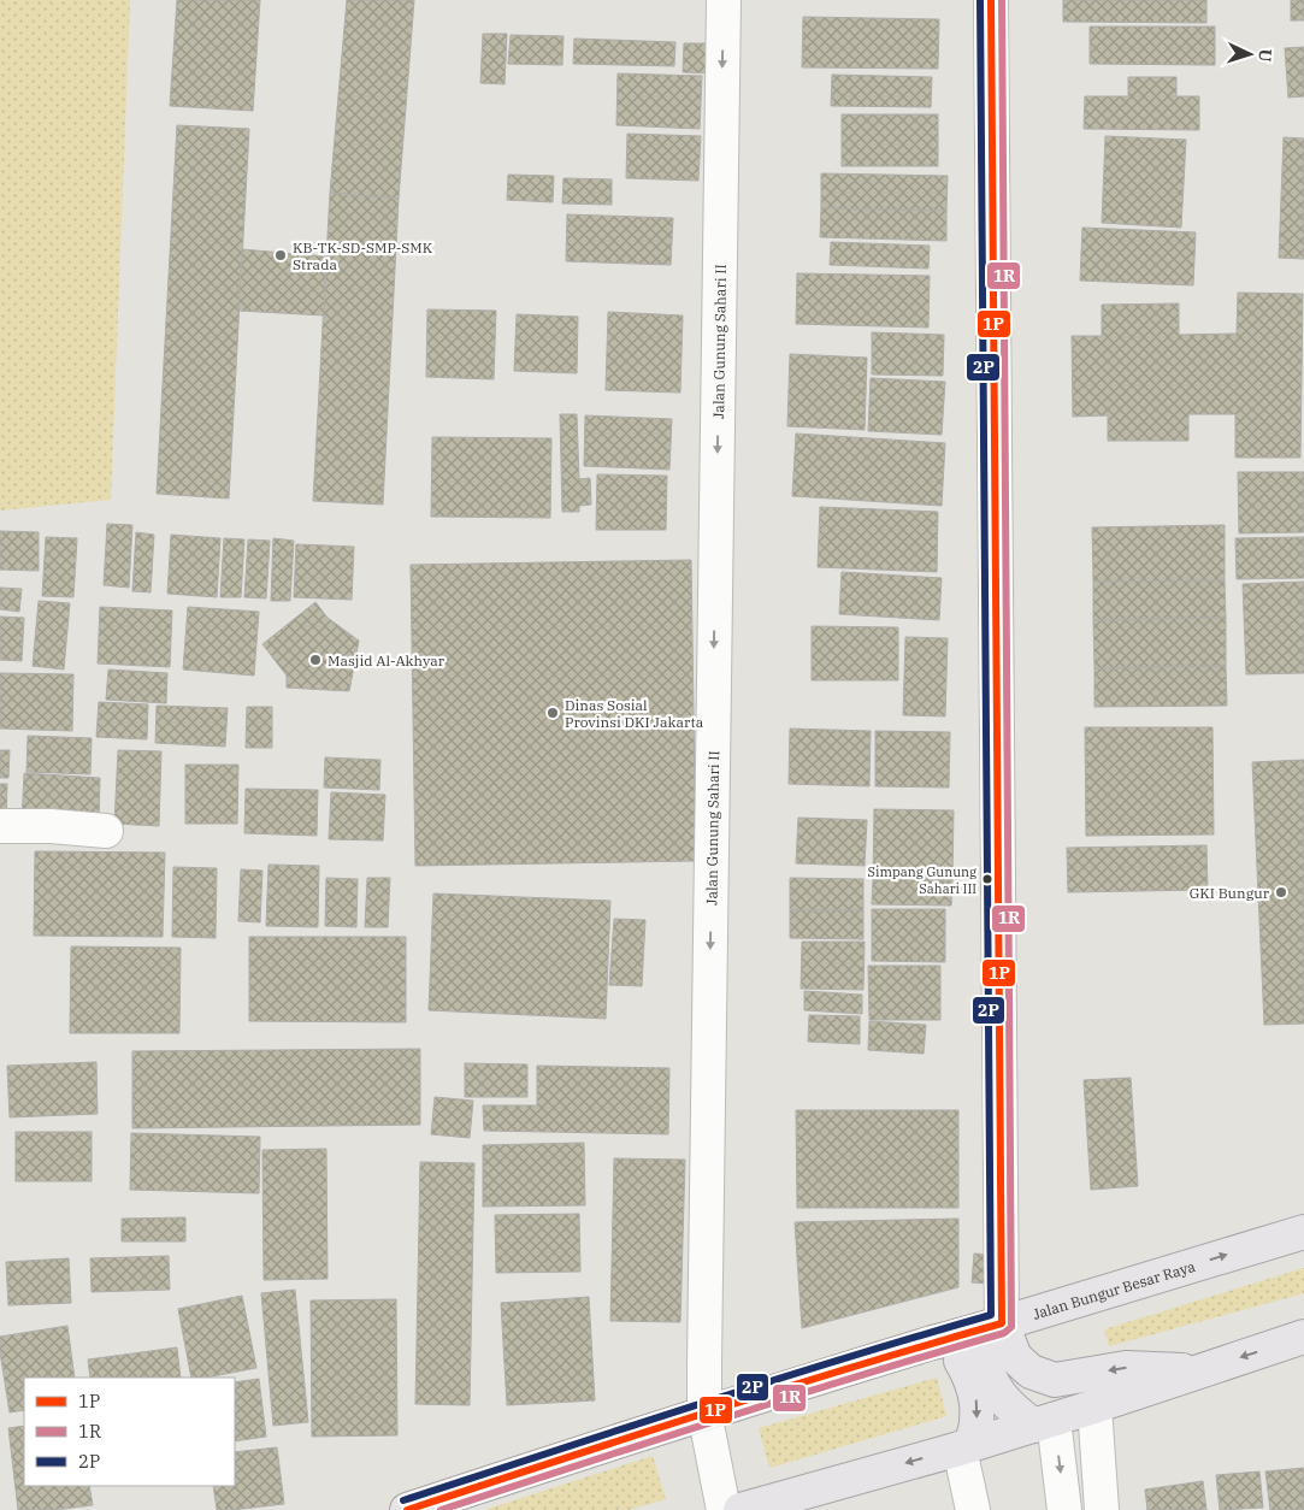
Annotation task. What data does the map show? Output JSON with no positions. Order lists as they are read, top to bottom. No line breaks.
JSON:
{"streets":{"main road":["Jalan Bungur Besar Raya"],"street":["Jalan Gunung Sahari II"]},"crossings":[["Jalan Gunung Sahari II","Jalan Bungur Besar Raya"]],"places":["KB-TK-SD-SMP-SMK Strada","Masjid Al-Akhyar","Dinas Sosial Provinsi DKI Jakarta","Simpang Gunung Sahari III","GKI Bungur"],"lines":["transit line 1P","transit line 1R","transit line 2P"],"legend":["1P","1R","2P"],"north":"right"}
